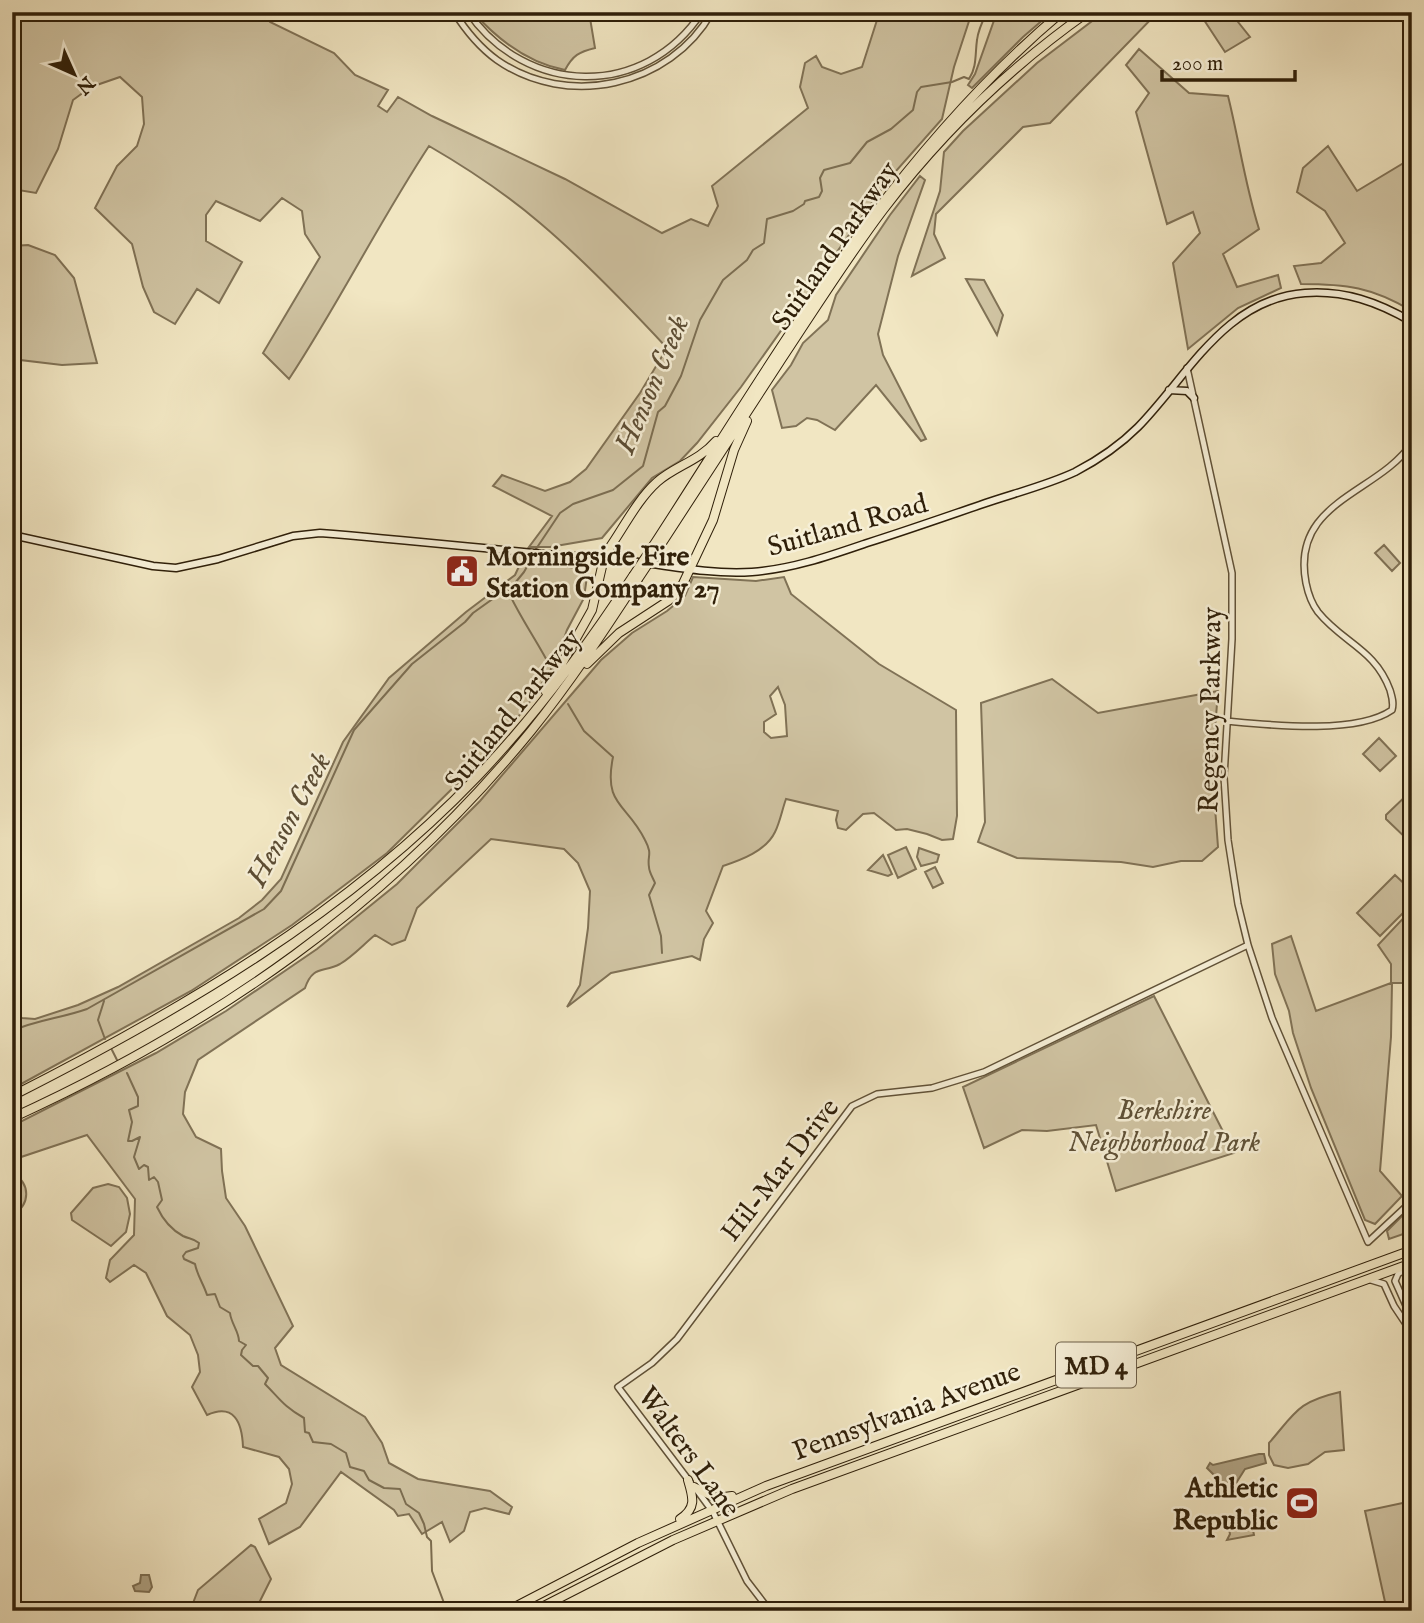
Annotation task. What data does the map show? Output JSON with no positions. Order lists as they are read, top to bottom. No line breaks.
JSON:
{"streets":{"highway":["Suitland Parkway","MD 4","Pennsylvania Avenue"],"main road":["Suitland Road"],"street":["Regency Parkway","Hil-Mar Drive","Walters Lane"]},"crossings":[["Suitland Road","Regency Parkway"],["Regency Parkway","Hil-Mar Drive"],["Hil-Mar Drive","Walters Lane"],["Pennsylvania Avenue","Walters Lane"]],"water":["Henson Creek"],"parks":["Berkshire Neighborhood Park"],"places":{"public building":["Morningside Fire Station Company 27"],"sports":["Athletic Republic"]},"scale_bar":"200 m","north":"bottom right"}
